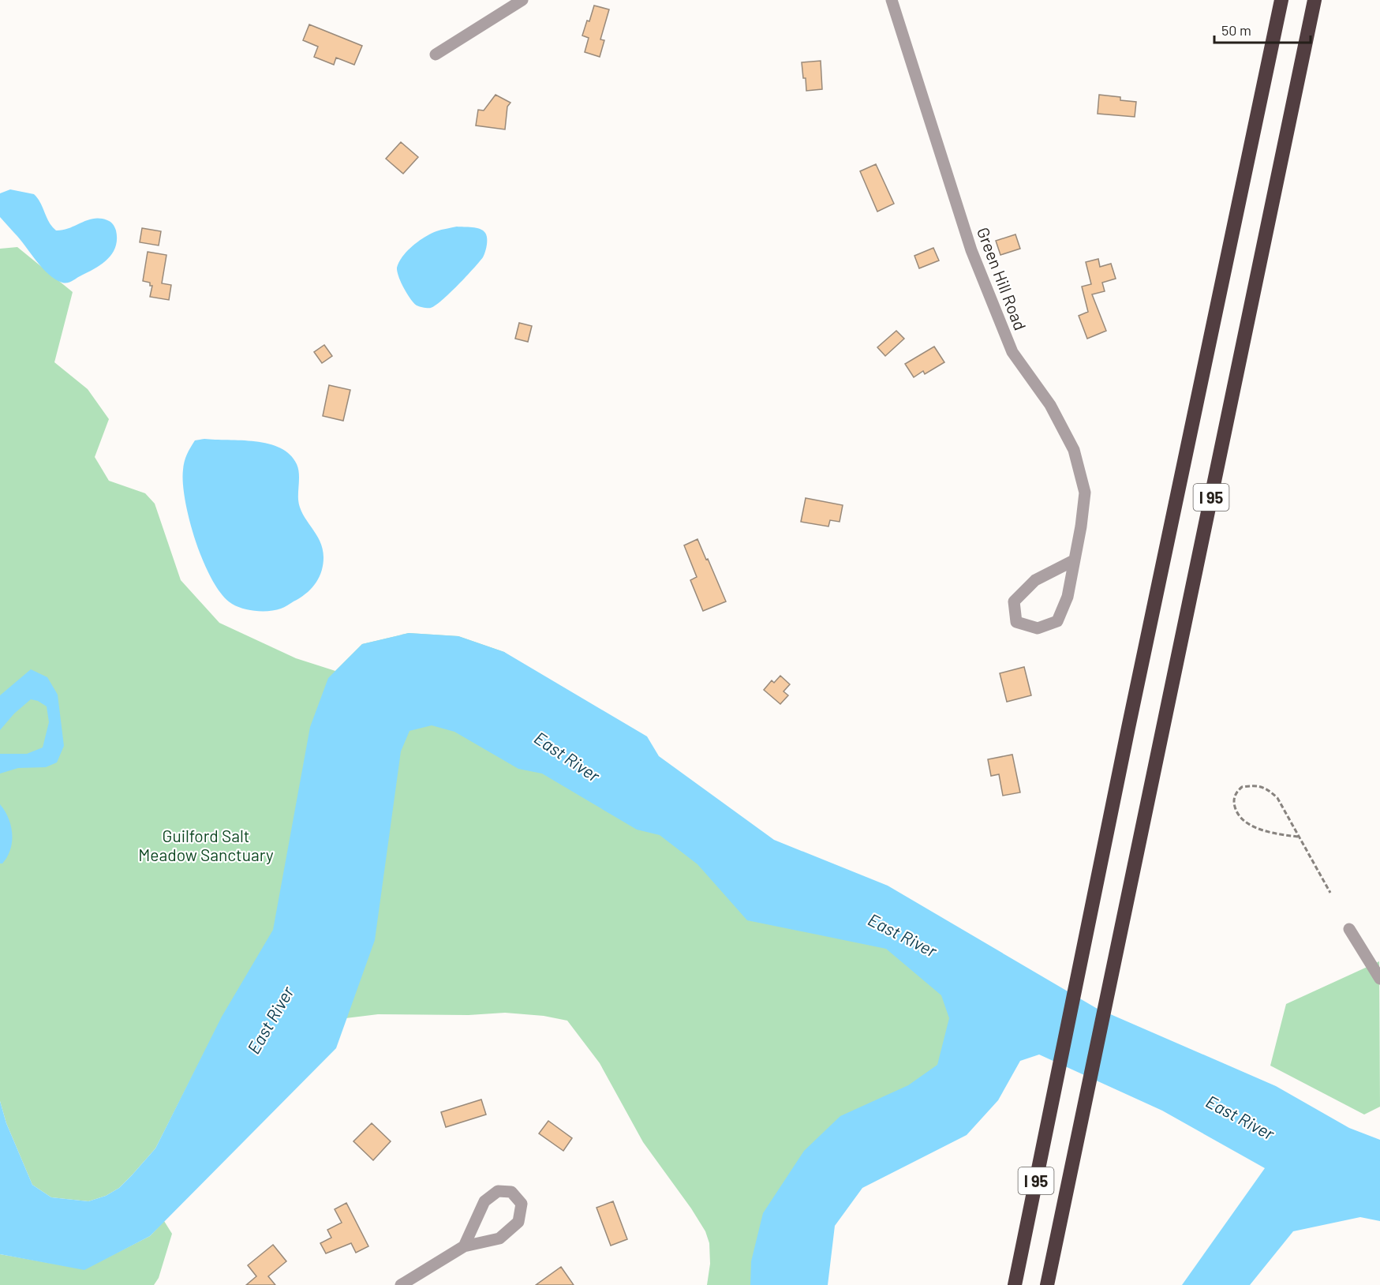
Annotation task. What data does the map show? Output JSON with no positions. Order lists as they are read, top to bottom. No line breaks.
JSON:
{"streets":{"highway":["I 95"],"street":["Green Hill Road"]},"water":["East River"],"parks":["Guilford Salt Meadow Sanctuary"],"scale_bar":"50 m"}
